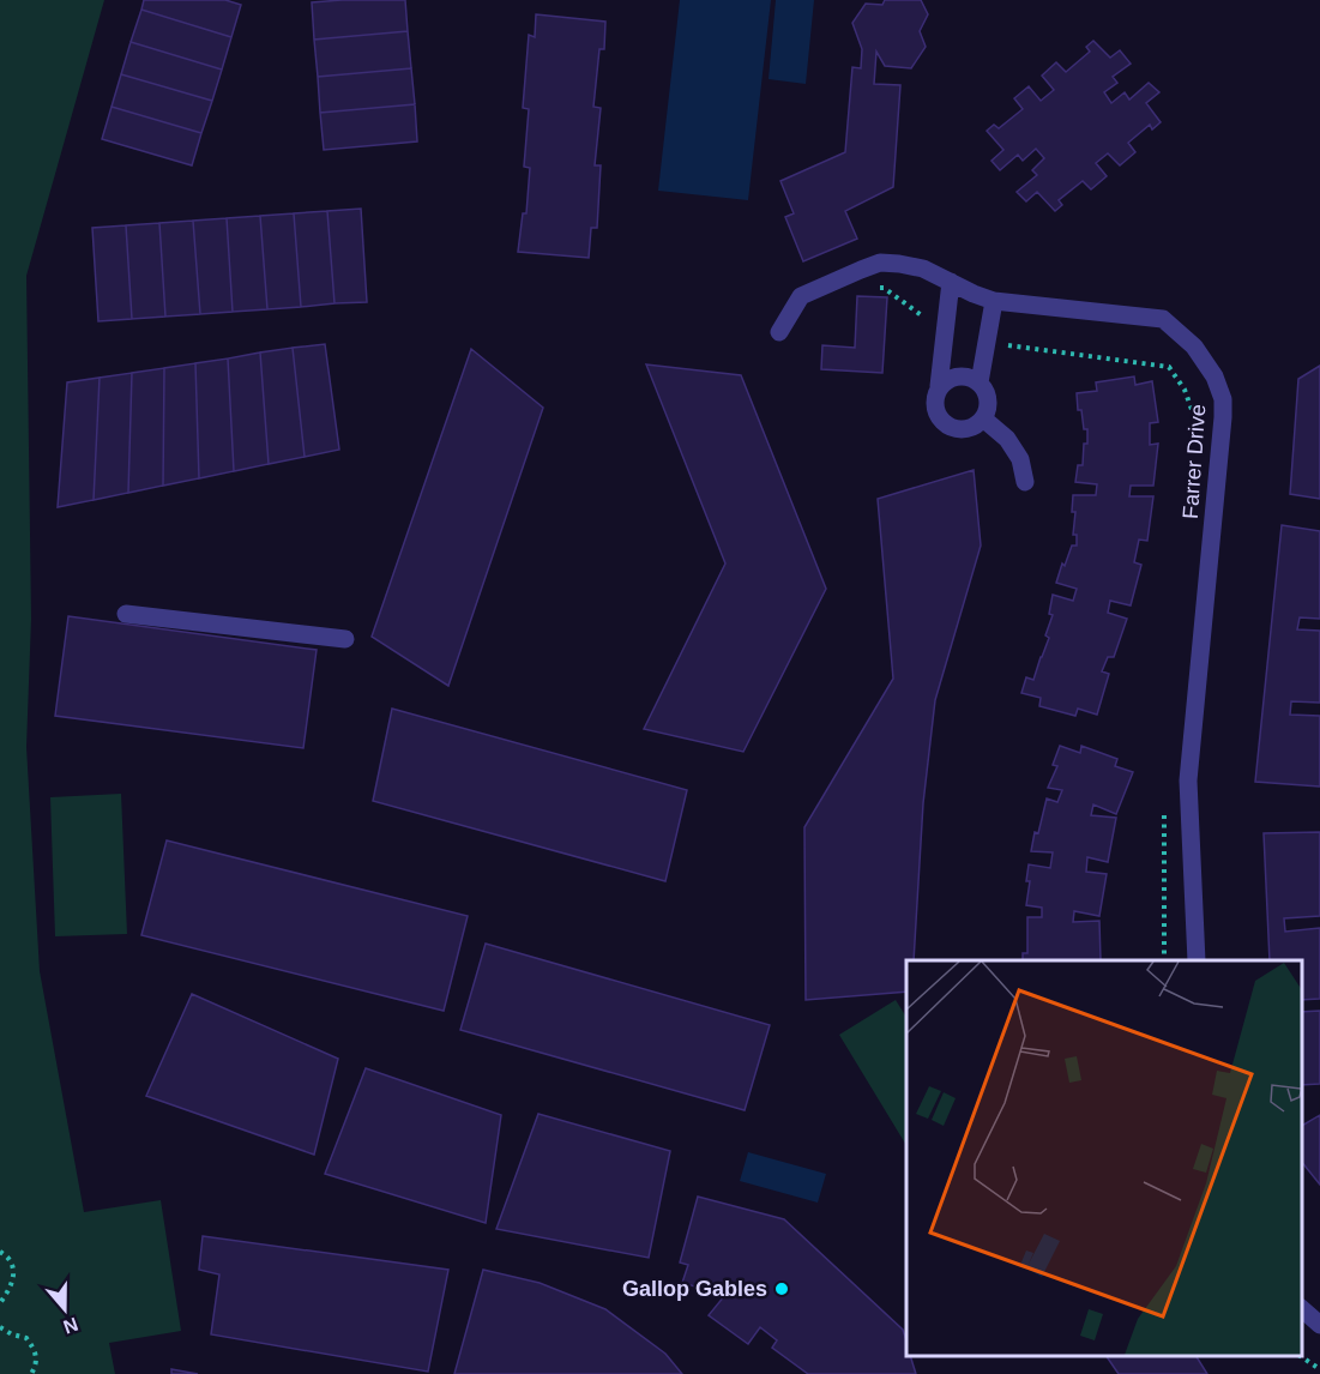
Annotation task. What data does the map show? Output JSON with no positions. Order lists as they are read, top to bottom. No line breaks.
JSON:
{"streets":{"street":["Farrer Drive"]},"places":["Gallop Gables"],"north":"bottom"}
